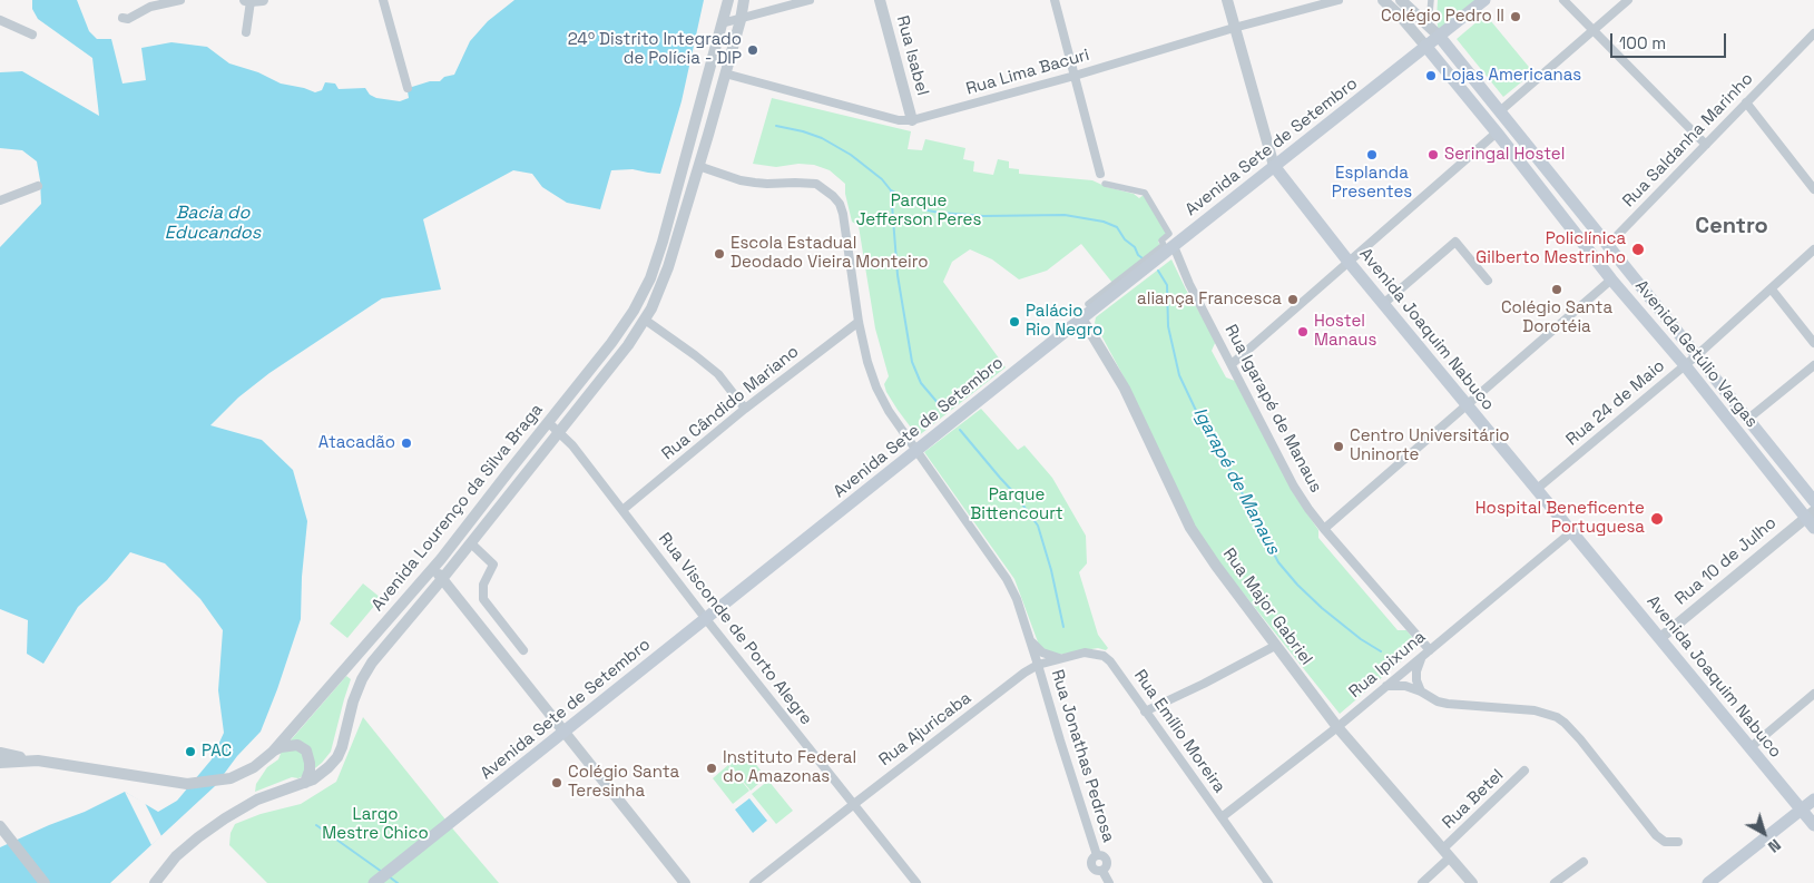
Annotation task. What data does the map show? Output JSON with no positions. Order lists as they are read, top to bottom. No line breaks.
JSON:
{"streets":{"main road":["Avenida Sete de Setembro","Avenida Joaquim Nabuco","Avenida Getúlio Vargas"],"street":["Rua Isabel","Rua Lima Bacuri","Rua Saldanha Marinho","Rua Cândido Mariano","Rua 24 de Maio","Rua Igarapé de Manaus","Avenida Lourenço da Silva Braga","Rua 10 de Julho","Rua Major Gabriel","Rua Visconde de Porto Alegre","Rua Ipixuna","Rua Ajuricaba","Rua Emílio Moreira","Rua Jonathas Pedrosa","Rua Betel"]},"crossings":[["Rua Isabel","Rua Lima Bacuri"],["Rua Lima Bacuri","Avenida Joaquim Nabuco"],["Rua Lima Bacuri","Avenida Lourenço da Silva Braga"],["Rua Saldanha Marinho","Avenida Getúlio Vargas"],["Avenida Sete de Setembro","Avenida Joaquim Nabuco"],["Avenida Sete de Setembro","Avenida Getúlio Vargas"],["Avenida Sete de Setembro","Rua Igarapé de Manaus"],["Avenida Sete de Setembro","Rua Major Gabriel"],["Avenida Sete de Setembro","Rua Visconde de Porto Alegre"],["Avenida Sete de Setembro","Rua Jonathas Pedrosa"],["Avenida Joaquim Nabuco","Rua 24 de Maio"],["Avenida Joaquim Nabuco","Rua 10 de Julho"],["Avenida Joaquim Nabuco","Rua Ipixuna"],["Avenida Getúlio Vargas","Rua 24 de Maio"],["Avenida Getúlio Vargas","Rua 10 de Julho"],["Rua Cândido Mariano","Rua Visconde de Porto Alegre"],["Rua Cândido Mariano","Rua Jonathas Pedrosa"],["Rua Igarapé de Manaus","Rua Ipixuna"],["Avenida Lourenço da Silva Braga","Rua Visconde de Porto Alegre"],["Avenida Lourenço da Silva Braga","Rua Jonathas Pedrosa"],["Rua Major Gabriel","Rua Ipixuna"],["Rua Major Gabriel","Rua Betel"],["Rua Visconde de Porto Alegre","Rua Ajuricaba"],["Rua Ipixuna","Rua Emílio Moreira"],["Rua Ajuricaba","Rua Emílio Moreira"],["Rua Ajuricaba","Rua Jonathas Pedrosa"],["Rua Emílio Moreira","Rua Jonathas Pedrosa"]],"districts":["Centro"],"water":["Bacia do Educandos","Igarapé de Manaus"],"parks":["Parque Jefferson Peres","Parque Bittencourt","Largo Mestre Chico"],"places":["Colégio Pedro II","24º Distrito Integrado de Polícia - DIP","Lojas Americanas","Esplanda Presentes","Seringal Hostel","Policlínica Gilberto Mestrinho","Escola Estadual Deodado Vieira Monteiro","Colégio Santa Dorotéia","aliança Francesca","Palácio Rio Negro","Hostel Manaus","Atacadão","Centro Universitário Uninorte","Hospital Beneficente Portuguesa","PAC","Instituto Federal do Amazonas","Colégio Santa Teresinha"],"scale_bar":"100 m","north":"bottom right"}
